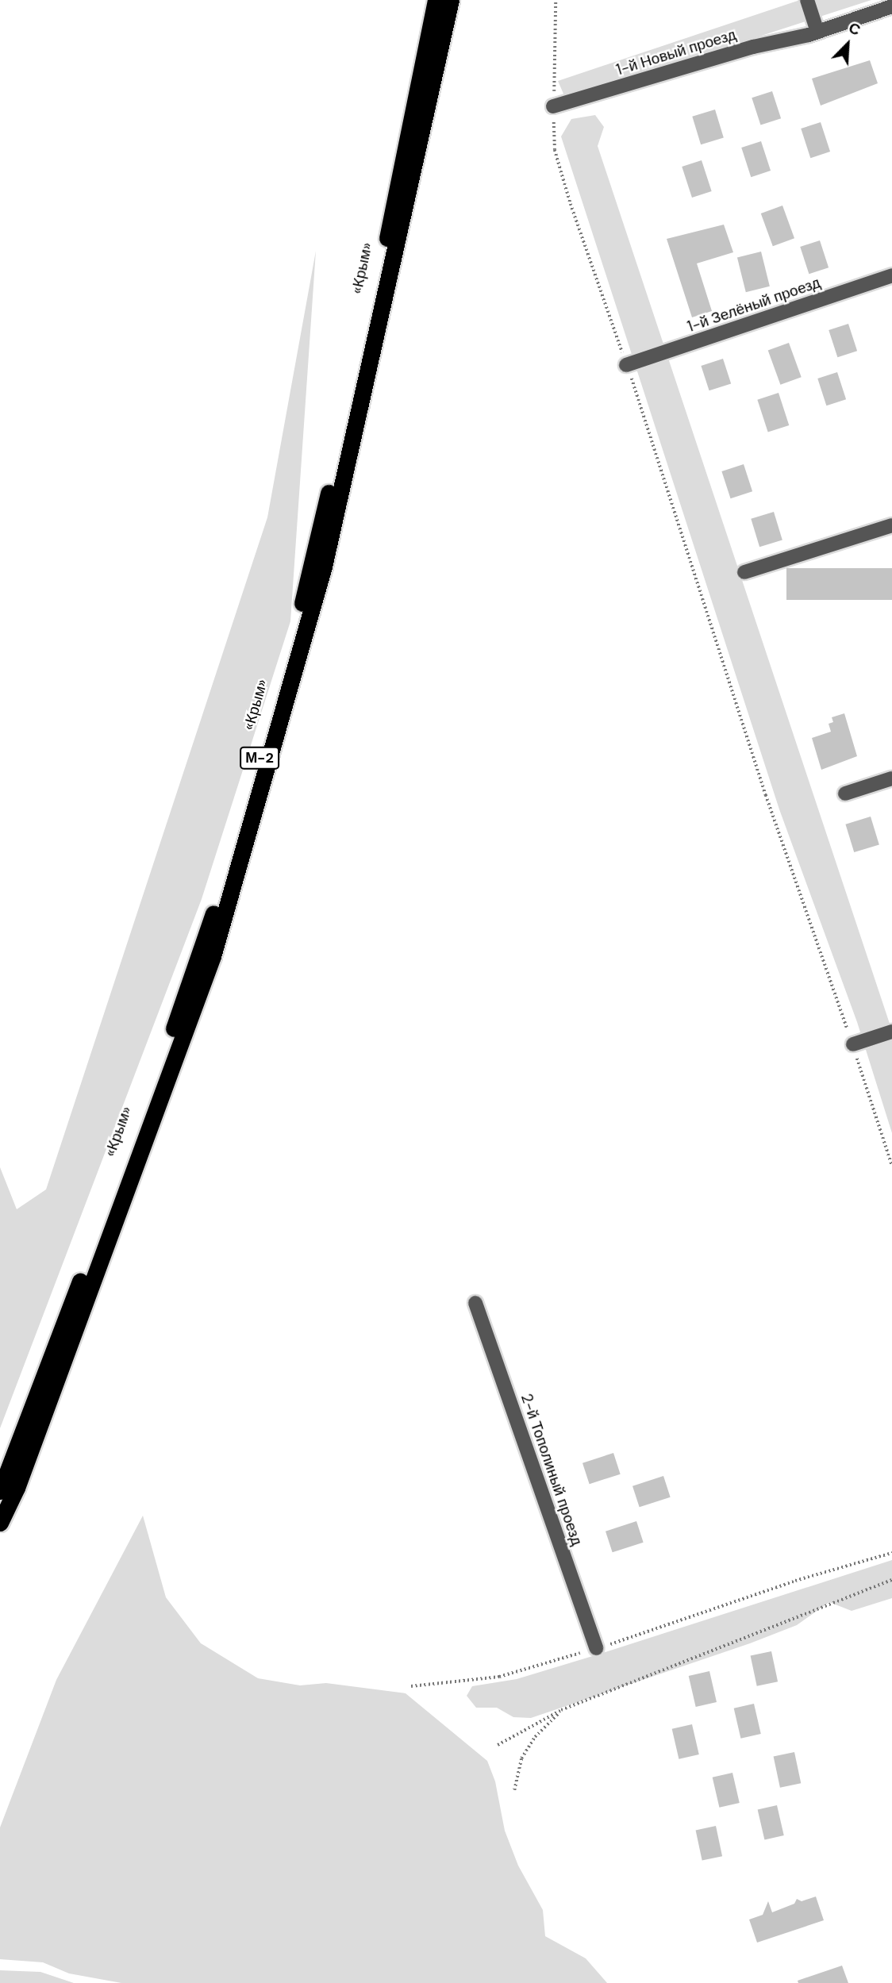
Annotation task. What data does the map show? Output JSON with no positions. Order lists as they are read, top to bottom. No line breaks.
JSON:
{"streets":{"highway":["«Крым»","М-2"],"street":["1-й Новый проезд","1-й Зелёный проезд","2-й Тополиный проезд"]},"north":"top right"}
